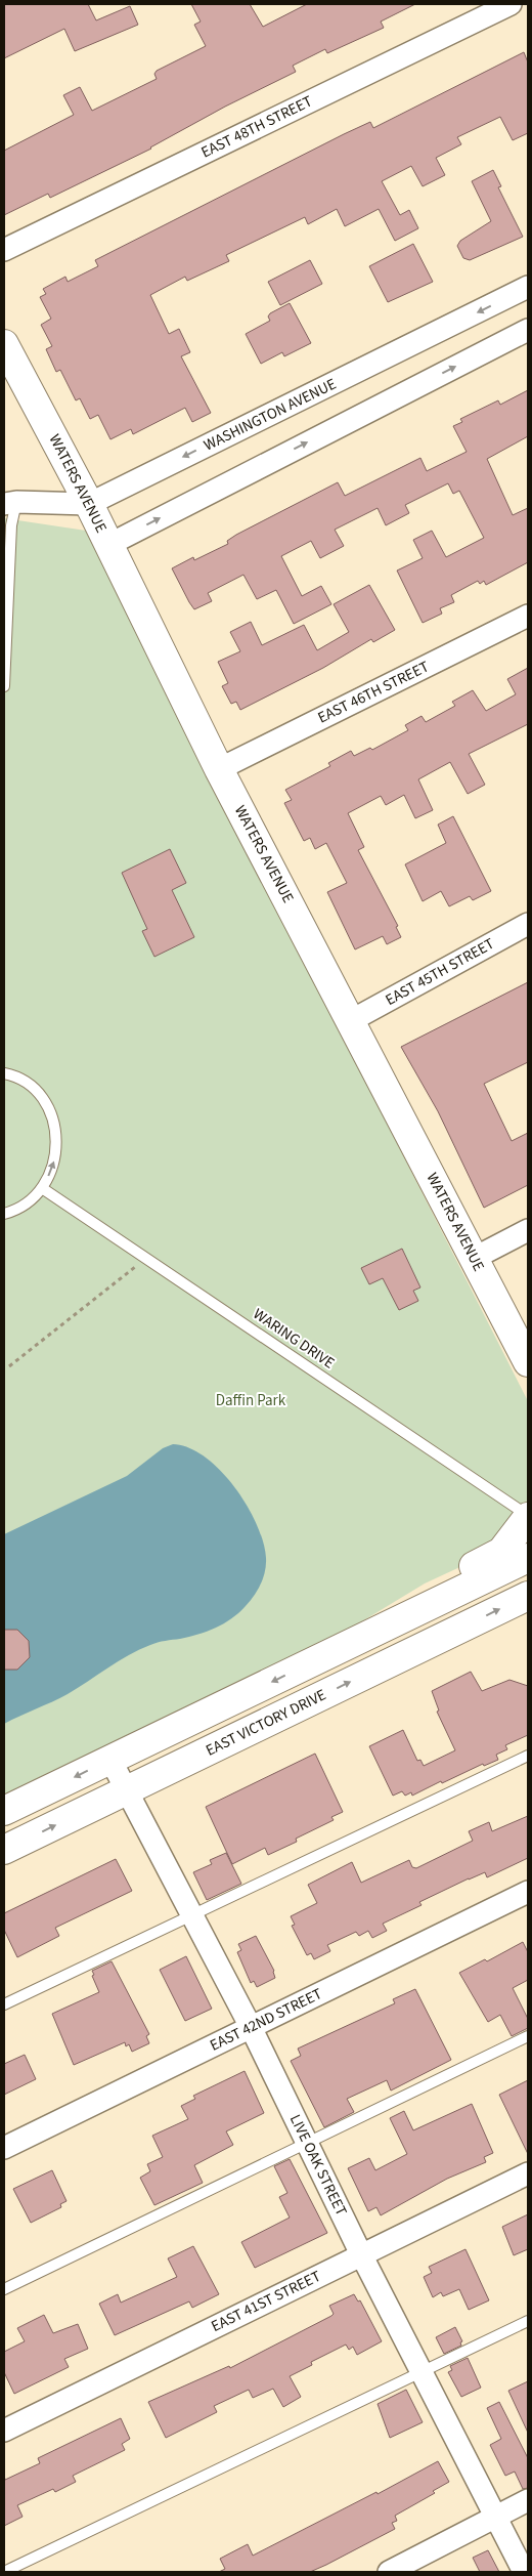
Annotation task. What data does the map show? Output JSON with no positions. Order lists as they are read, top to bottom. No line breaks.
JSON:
{"streets":{"main road":["WATERS AVENUE","EAST VICTORY DRIVE"],"street":["EAST 48TH STREET","WASHINGTON AVENUE","EAST 46TH STREET","EAST 45TH STREET","EAST 42ND STREET","LIVE OAK STREET","EAST 41ST STREET"],"lane":["WARING DRIVE"]},"crossings":[["WASHINGTON AVENUE","WATERS AVENUE"],["WATERS AVENUE","EAST 46TH STREET"],["WATERS AVENUE","EAST 45TH STREET"],["EAST VICTORY DRIVE","LIVE OAK STREET"],["EAST 42ND STREET","LIVE OAK STREET"],["LIVE OAK STREET","EAST 41ST STREET"]],"parks":["Daffin Park"]}
